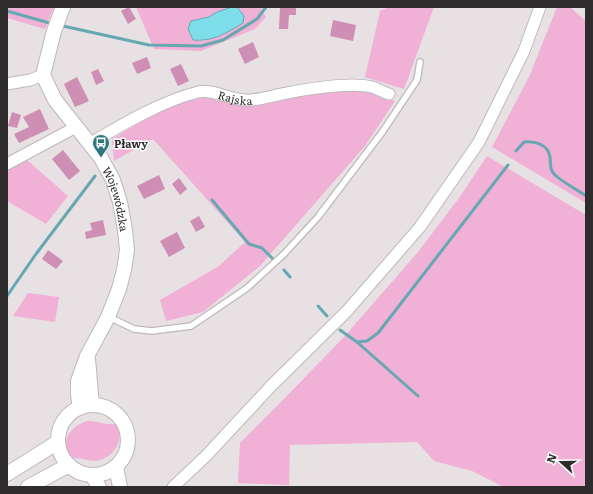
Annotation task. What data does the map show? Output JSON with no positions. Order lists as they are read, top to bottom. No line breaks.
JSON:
{"streets":{"street":["Rajska","Wojewódzka"]},"crossings":[["Rajska","Wojewódzka"]],"places":{"bus stop":["Pławy"]},"north":"left"}
